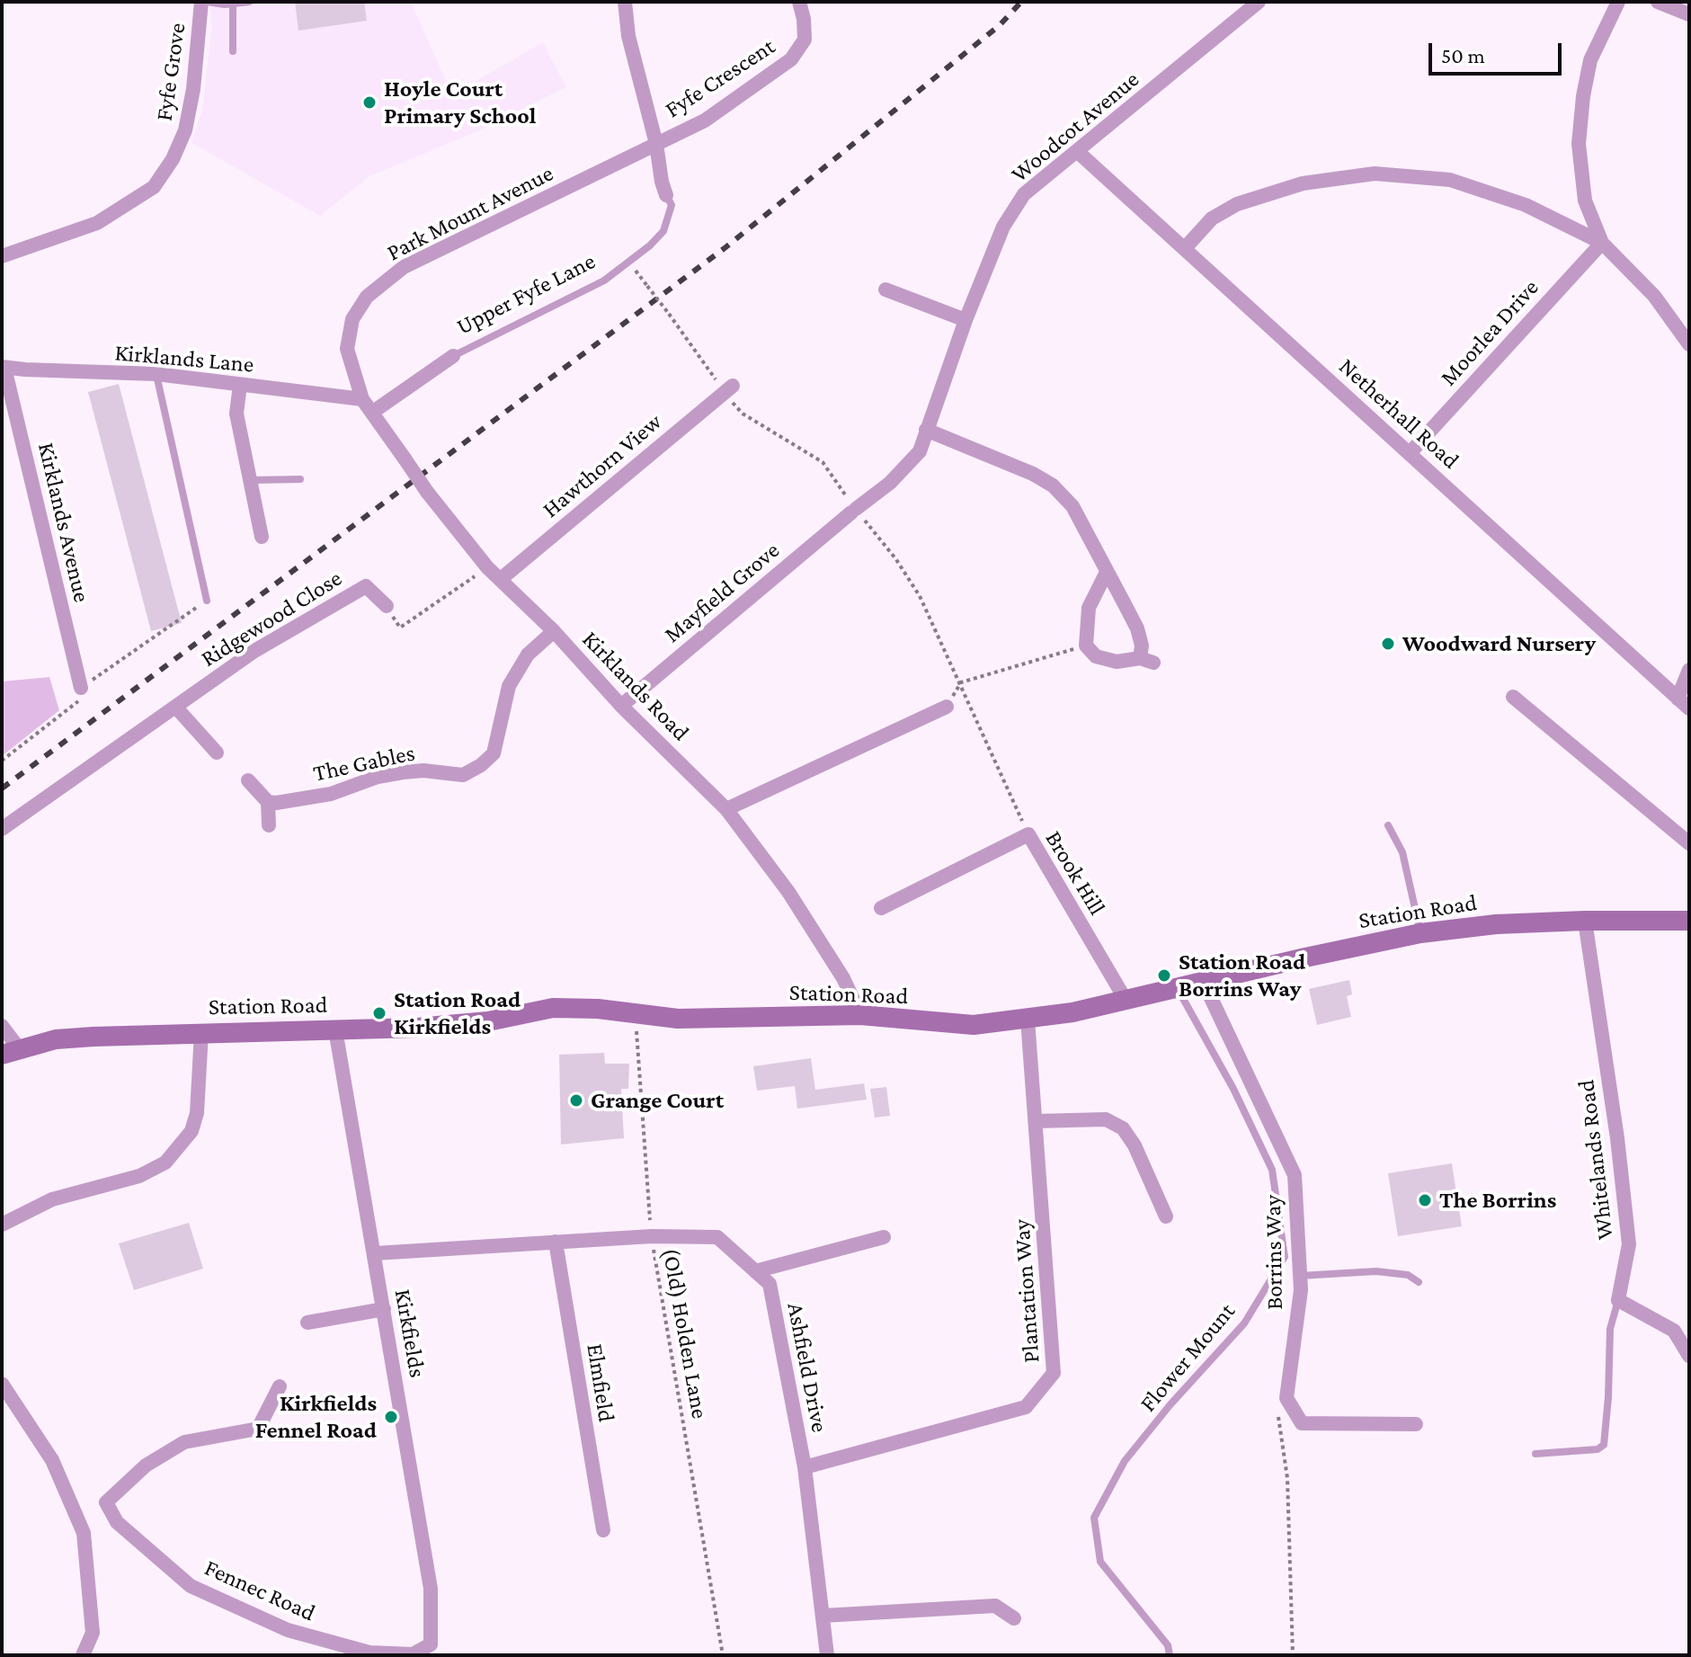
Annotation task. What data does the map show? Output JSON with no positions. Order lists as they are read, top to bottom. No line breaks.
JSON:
{"streets":{"street":["Fyfe Grove","Fyfe Crescent","Woodcot Avenue","Park Mount Avenue","Upper Fyfe Lane","Moorlea Drive","Kirklands Lane","Netherhall Road","Hawthorn View","Kirklands Avenue","Mayfield Grove","Ridgewood Close","Kirklands Road","The Gables","Brook Hill","Station Road","Whitelands Road","Borrins Way","Plantation Way","Kirkfields","Ashfield Drive","Elmfield","Fennec Road"],"lane":["Flower Mount"],"path":["(Old) Holden Lane"]},"crossings":[["Fyfe Crescent","Park Mount Avenue"],["Woodcot Avenue","Netherhall Road"],["Woodcot Avenue","Mayfield Grove"],["Park Mount Avenue","Kirklands Lane"],["Park Mount Avenue","Kirklands Road"],["Upper Fyfe Lane","Kirklands Road"],["Moorlea Drive","Netherhall Road"],["Kirklands Lane","Kirklands Avenue"],["Kirklands Lane","Kirklands Road"],["Hawthorn View","Kirklands Road"],["Mayfield Grove","Kirklands Road"],["Kirklands Road","The Gables"],["Kirklands Road","Station Road"],["Brook Hill","Station Road"],["Station Road","Whitelands Road"],["Station Road","Borrins Way"],["Station Road","Plantation Way"],["Station Road","Kirkfields"],["Station Road","(Old) Holden Lane"],["Station Road","Flower Mount"],["Plantation Way","Ashfield Drive"],["Kirkfields","Ashfield Drive"],["Kirkfields","Fennec Road"],["(Old) Holden Lane","Ashfield Drive"],["Ashfield Drive","Elmfield"]],"places":["Hoyle Court Primary School","Woodward Nursery","Station Road Borrins Way","Station Road Kirkfields","Grange Court","The Borrins","Kirkfields Fennel Road"],"scale_bar":"50 m"}
